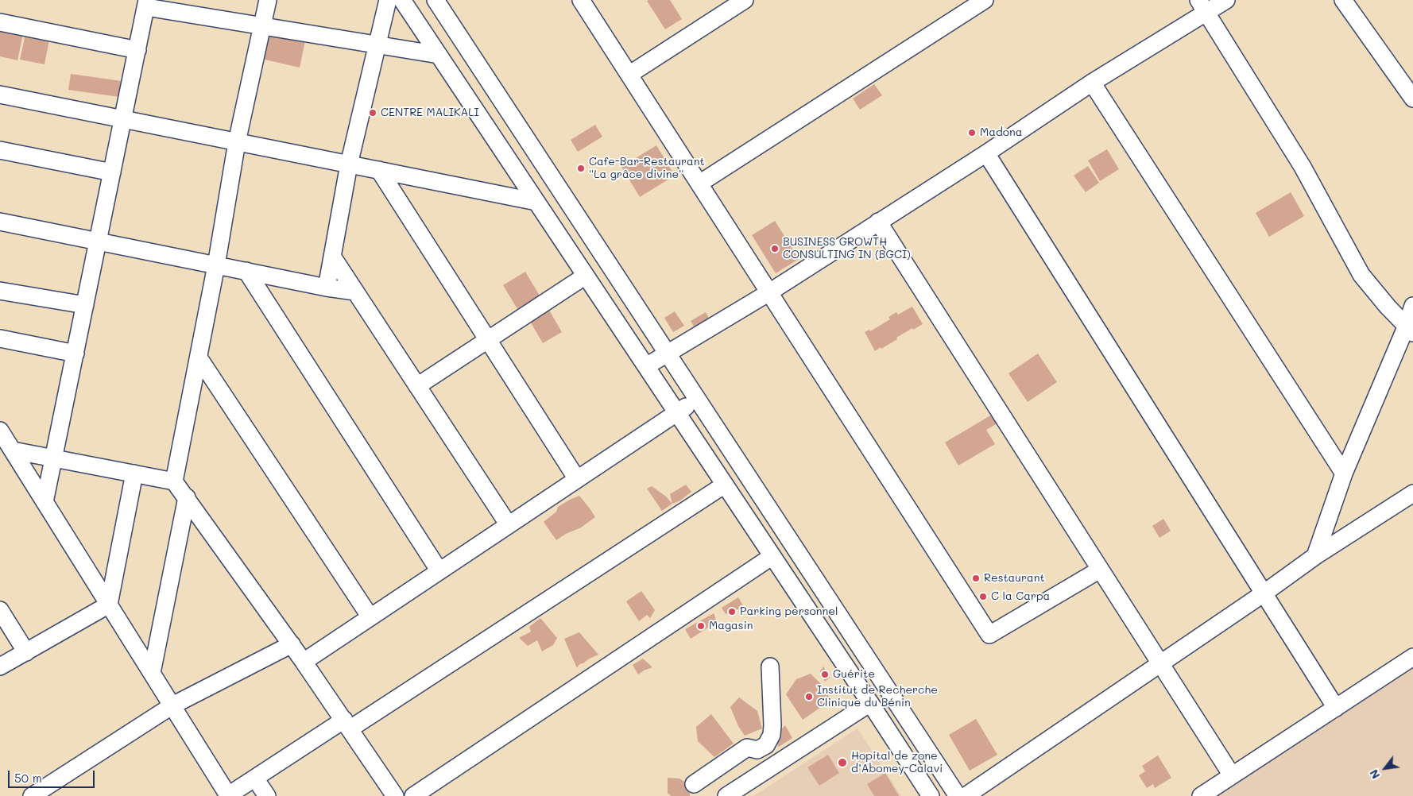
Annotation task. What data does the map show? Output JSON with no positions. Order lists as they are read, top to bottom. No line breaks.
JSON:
{"places":["CENTRE MALIKALI","Madona","Cafe-Bar-Restaurant ''La grâce divine''","BUSINESS GROWTH CONSULTING IN (BGCI)","Restaurant","C la Carpa","Parking personnel","Magasin","Guérite","Institut de Recherche Clinique du Bénin","Hopital de zone d’Abomey-Calavi"],"scale_bar":"50 m","north":"bottom left"}
